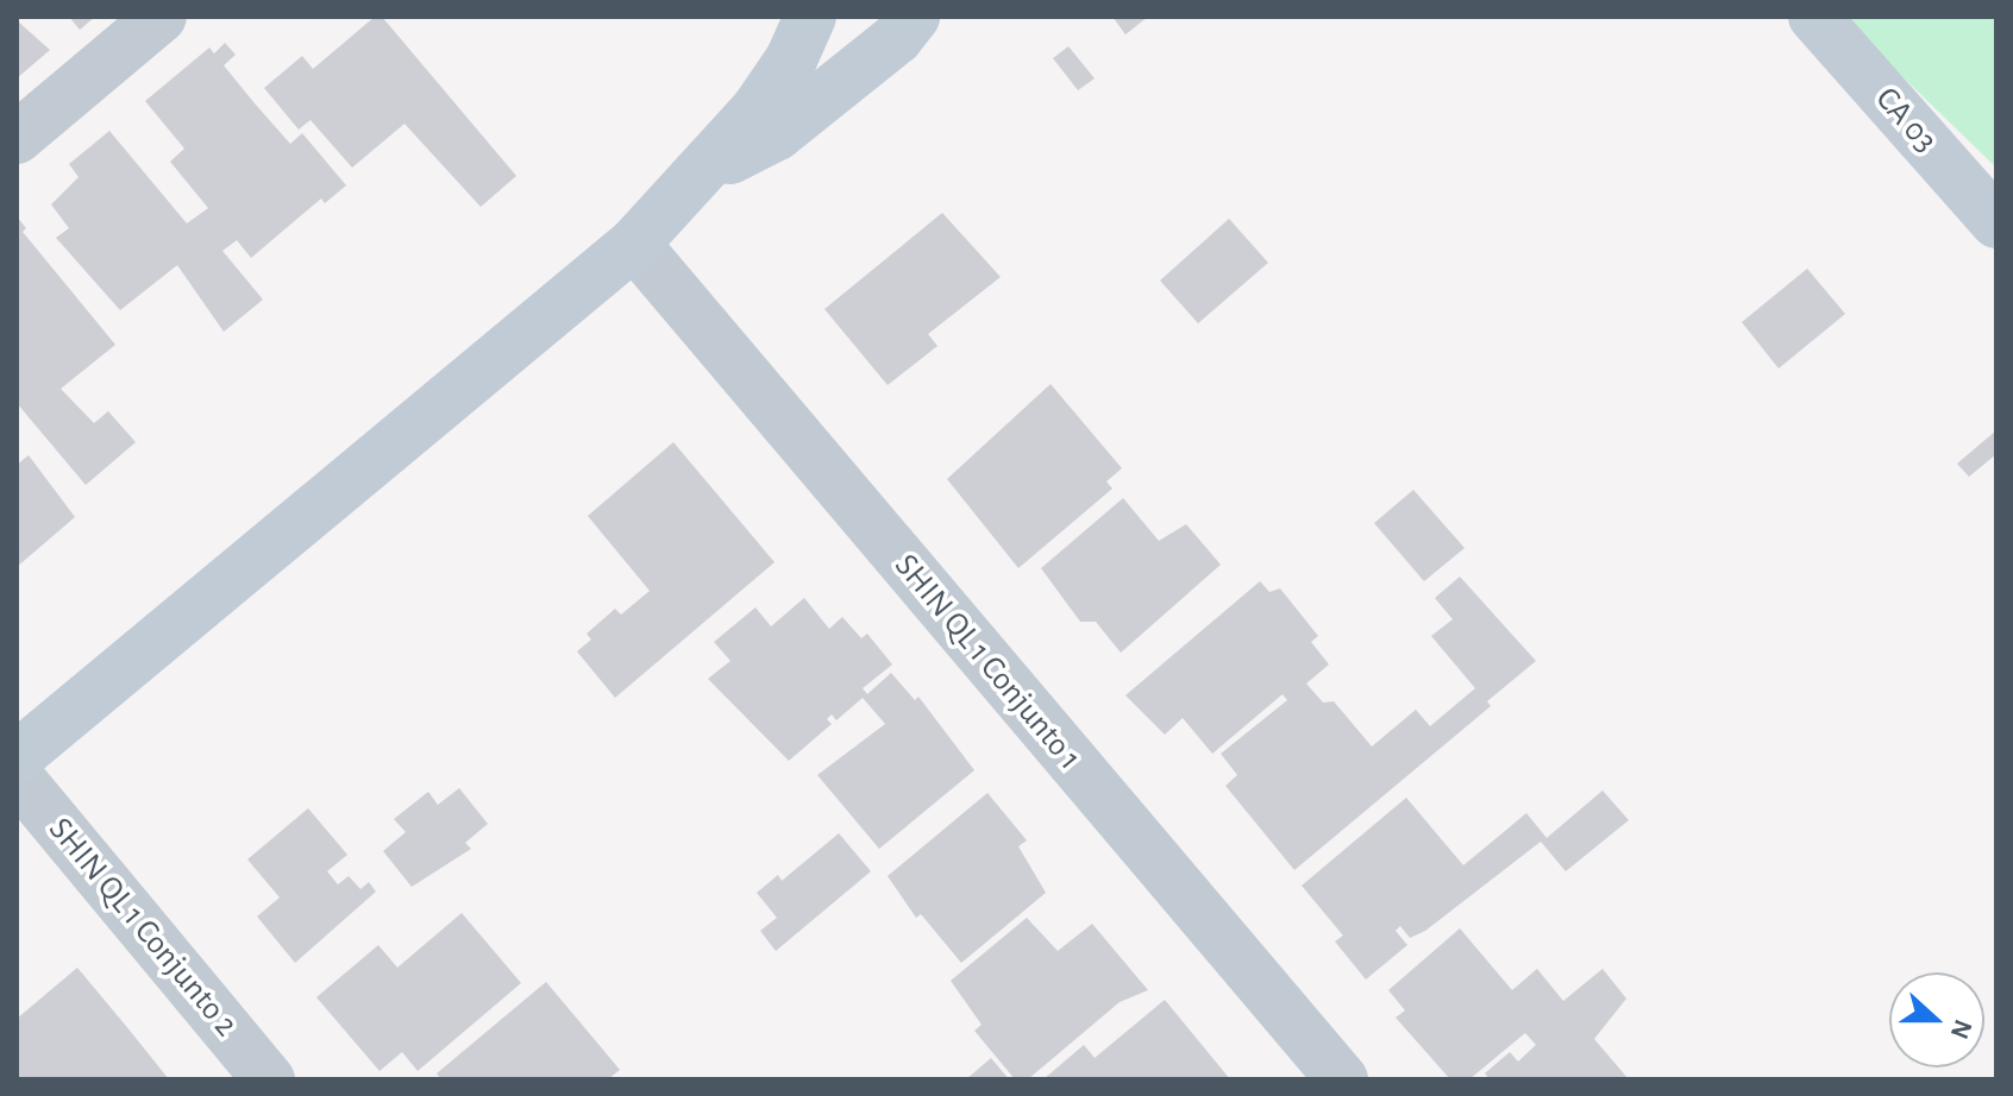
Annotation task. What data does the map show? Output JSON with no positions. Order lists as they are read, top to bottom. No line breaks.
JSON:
{"streets":{"street":["CA 03","SHIN QL 1 Conjunto 1","SHIN QL 1 Conjunto 2"]},"north":"right"}
